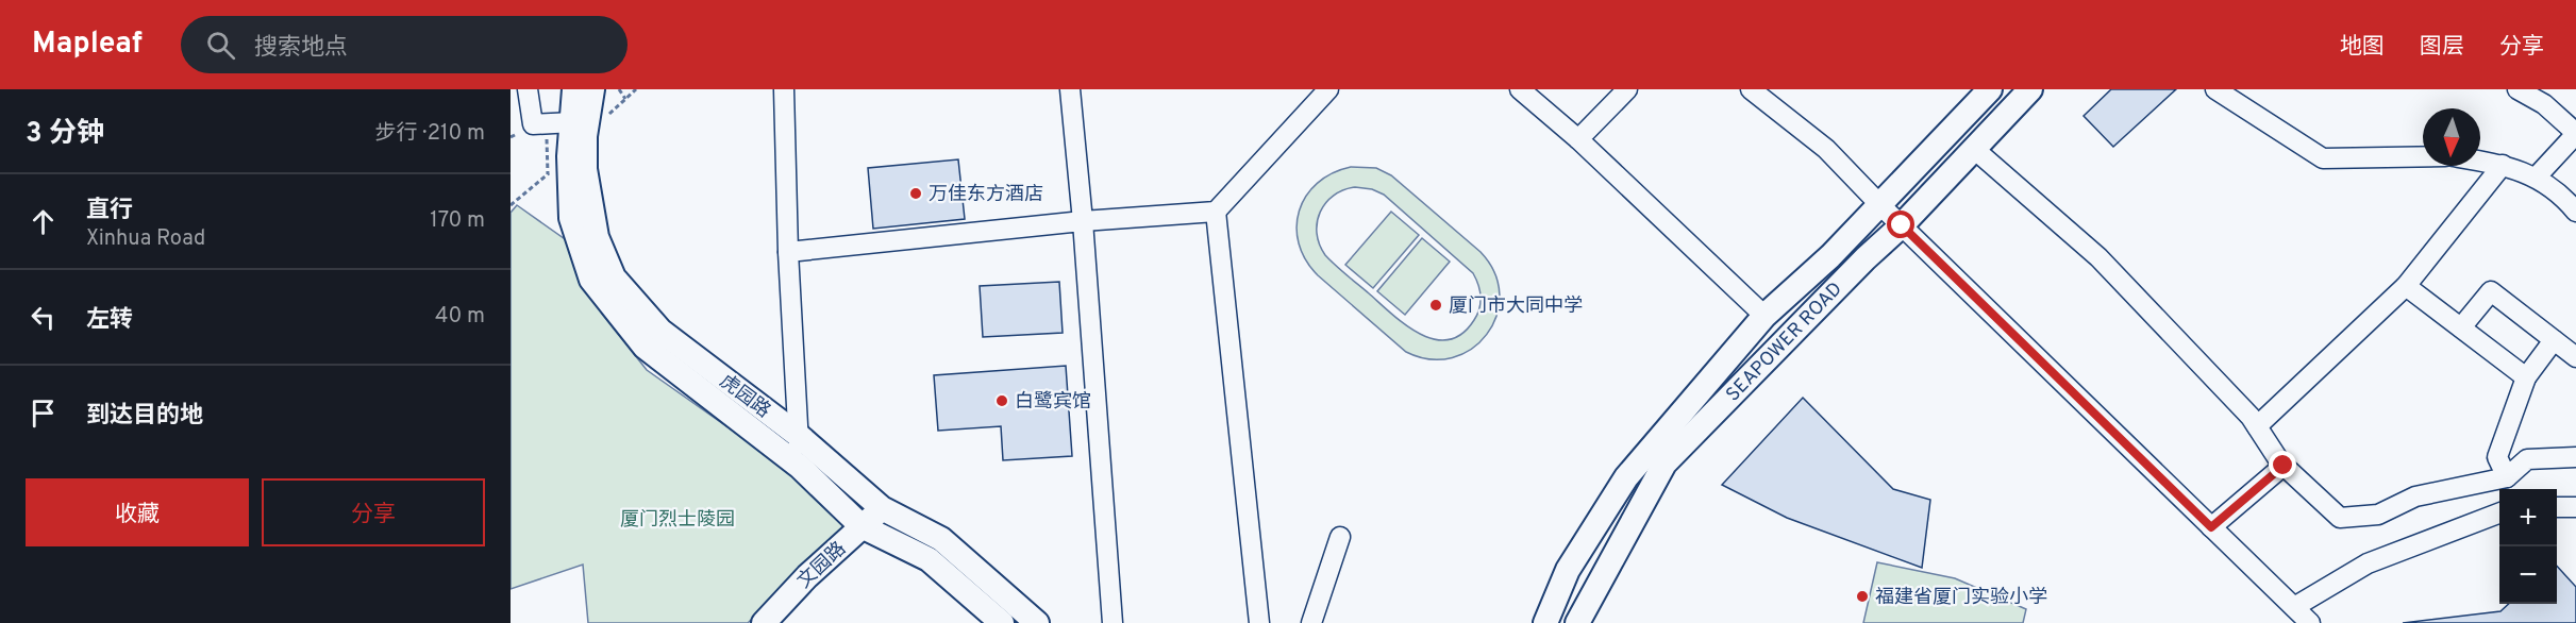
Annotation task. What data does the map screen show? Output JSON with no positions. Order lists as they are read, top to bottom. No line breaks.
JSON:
{"streets":{"main road":["SEAPOWER ROAD","虎园路","文园路"]},"crossings":[["虎园路","文园路"]],"parks":["厦门烈士陵园"],"places":["万佳东方酒店","厦门市大同中学","白鹭宾馆","福建省厦门实验小学"],"north":"bottom","page":{"header":"Mapleaf","search":"搜索地点","nav":["地图","图层","分享"],"heading":["3 分钟","步行 · 210 m"],"list":[["直行","Xinhua Road","170 m"],["左转","40 m"],"到达目的地"],"buttons":["收藏","分享"],"map_buttons":["+","−"]}}
